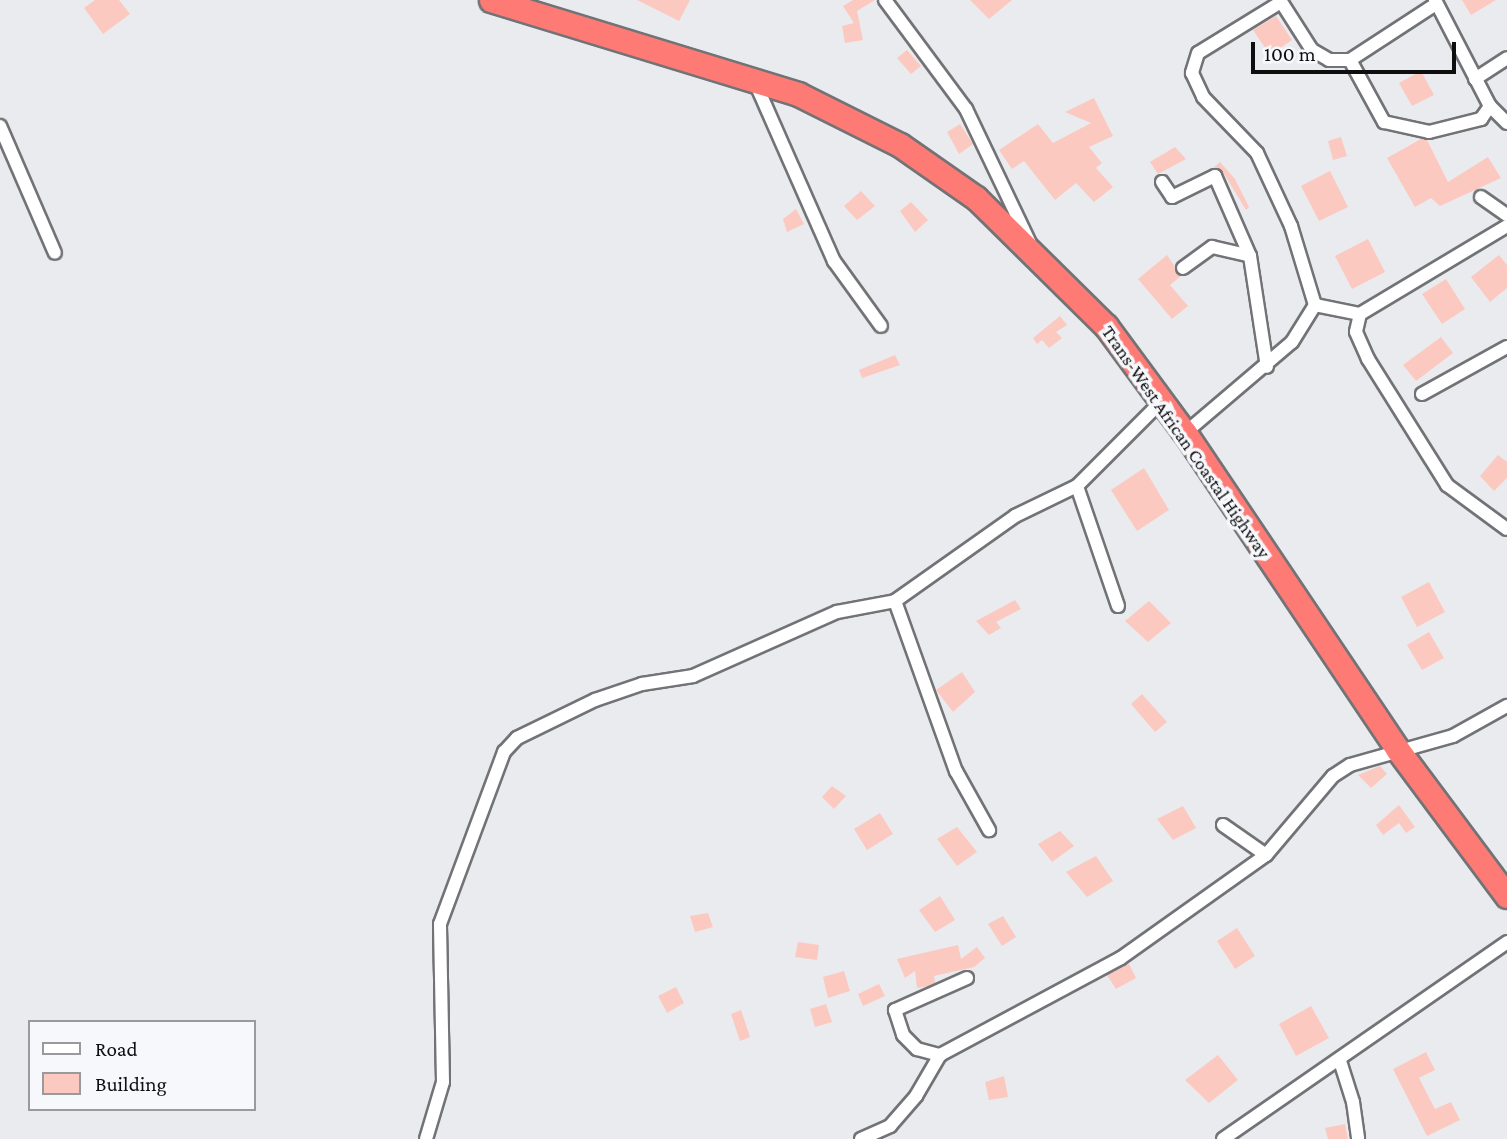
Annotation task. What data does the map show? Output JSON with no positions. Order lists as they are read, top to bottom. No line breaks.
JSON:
{"streets":{"highway":["Trans-West African Coastal Highway"]},"legend":["Road","Building"],"scale_bar":"100 m"}
